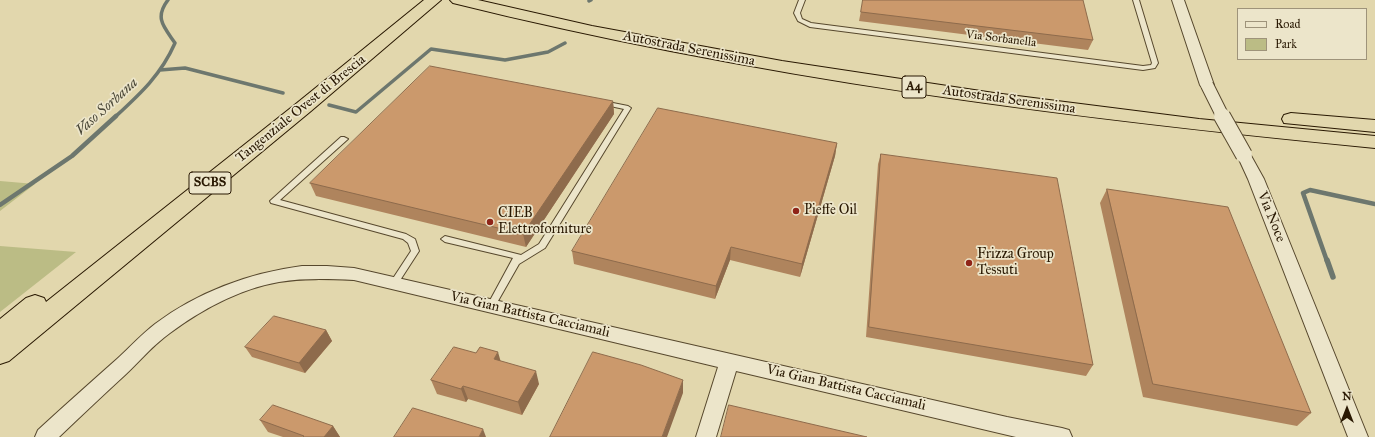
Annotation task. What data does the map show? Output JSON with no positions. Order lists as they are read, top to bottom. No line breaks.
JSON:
{"streets":{"highway":["Autostrada Serenissima","A4","Tangenziale Ovest di Brescia","SCBS"],"street":["Via Noce","Via Gian Battista Cacciamali"],"lane":["Via Sorbanella"]},"water":["Vaso Sorbana"],"places":["Pieffe Oil","CIEB Elettroforniture","Frizza Group Tessuti"],"legend":["Road","Park"],"north":"top"}
